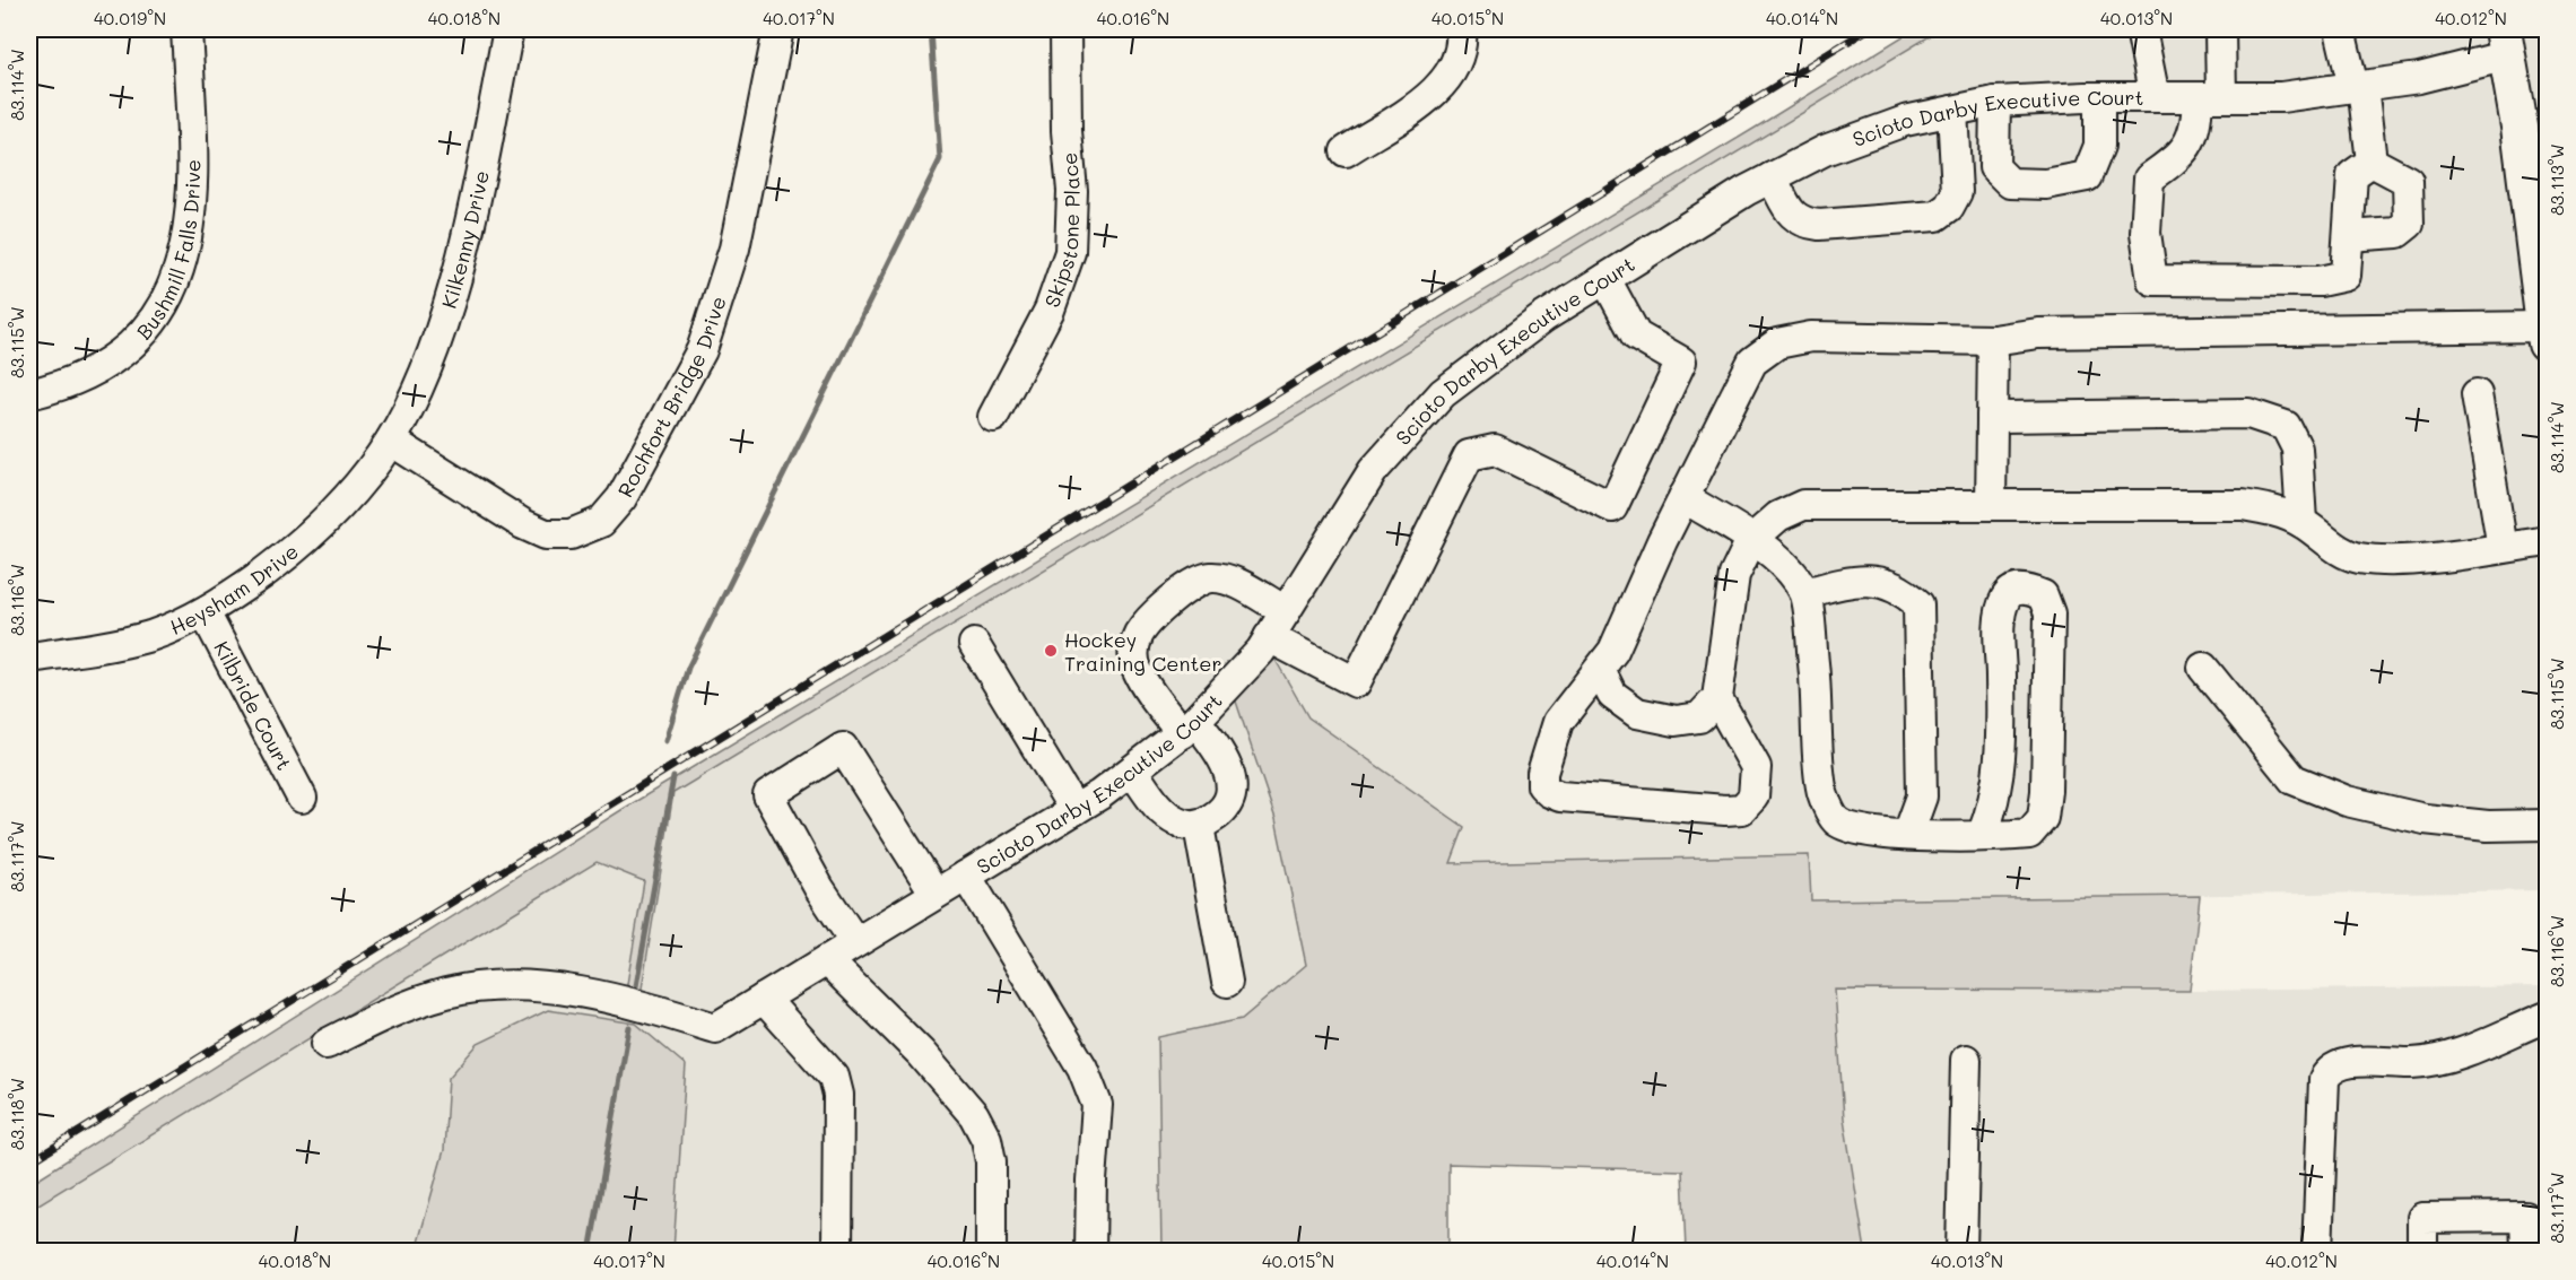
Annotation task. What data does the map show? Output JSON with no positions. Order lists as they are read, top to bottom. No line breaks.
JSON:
{"streets":{"street":["Scioto Darby Executive Court","Skipstone Place","Kilkenny Drive","Bushmill Falls Drive","Rochfort Bridge Drive","Heysham Drive","Kilbride Court"]},"crossings":[["Kilkenny Drive","Rochfort Bridge Drive"],["Kilkenny Drive","Heysham Drive"],["Rochfort Bridge Drive","Heysham Drive"],["Heysham Drive","Kilbride Court"]],"places":["Hockey Training Center"],"coordinates":["40.019°N","40.018°N","40.017°N","40.016°N","40.015°N","40.014°N","40.013°N","40.012°N","83.114°W","83.113°W","83.115°W","83.116°W","83.117°W","83.118°W"]}
